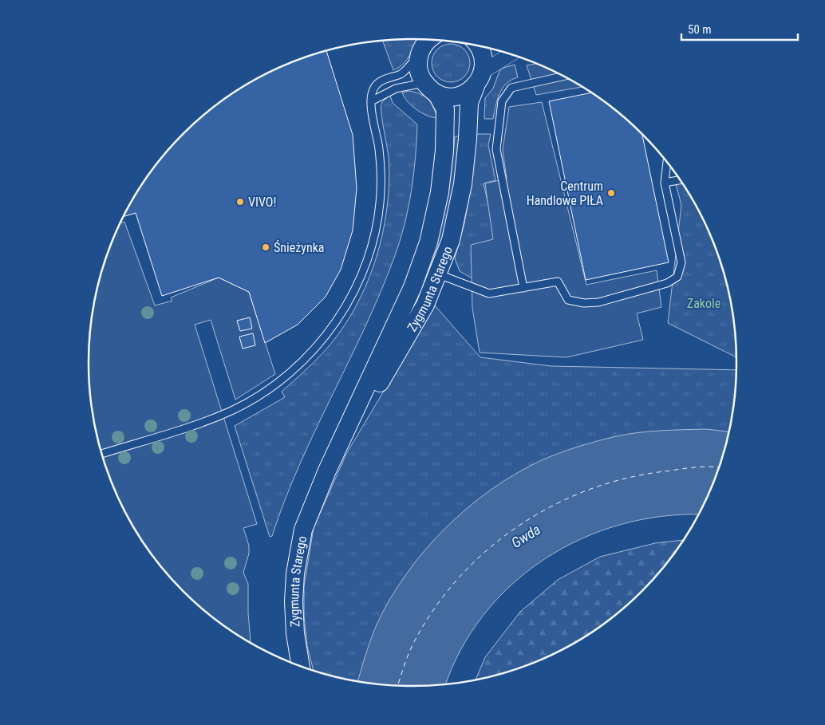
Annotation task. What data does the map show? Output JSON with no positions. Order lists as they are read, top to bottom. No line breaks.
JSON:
{"streets":{"street":["Zygmunta Starego"]},"water":["Gwda"],"parks":["Zakole"],"places":["Centrum Handlowe PIŁA","VIVO!","Śnieżynka"],"scale_bar":"50 m"}
